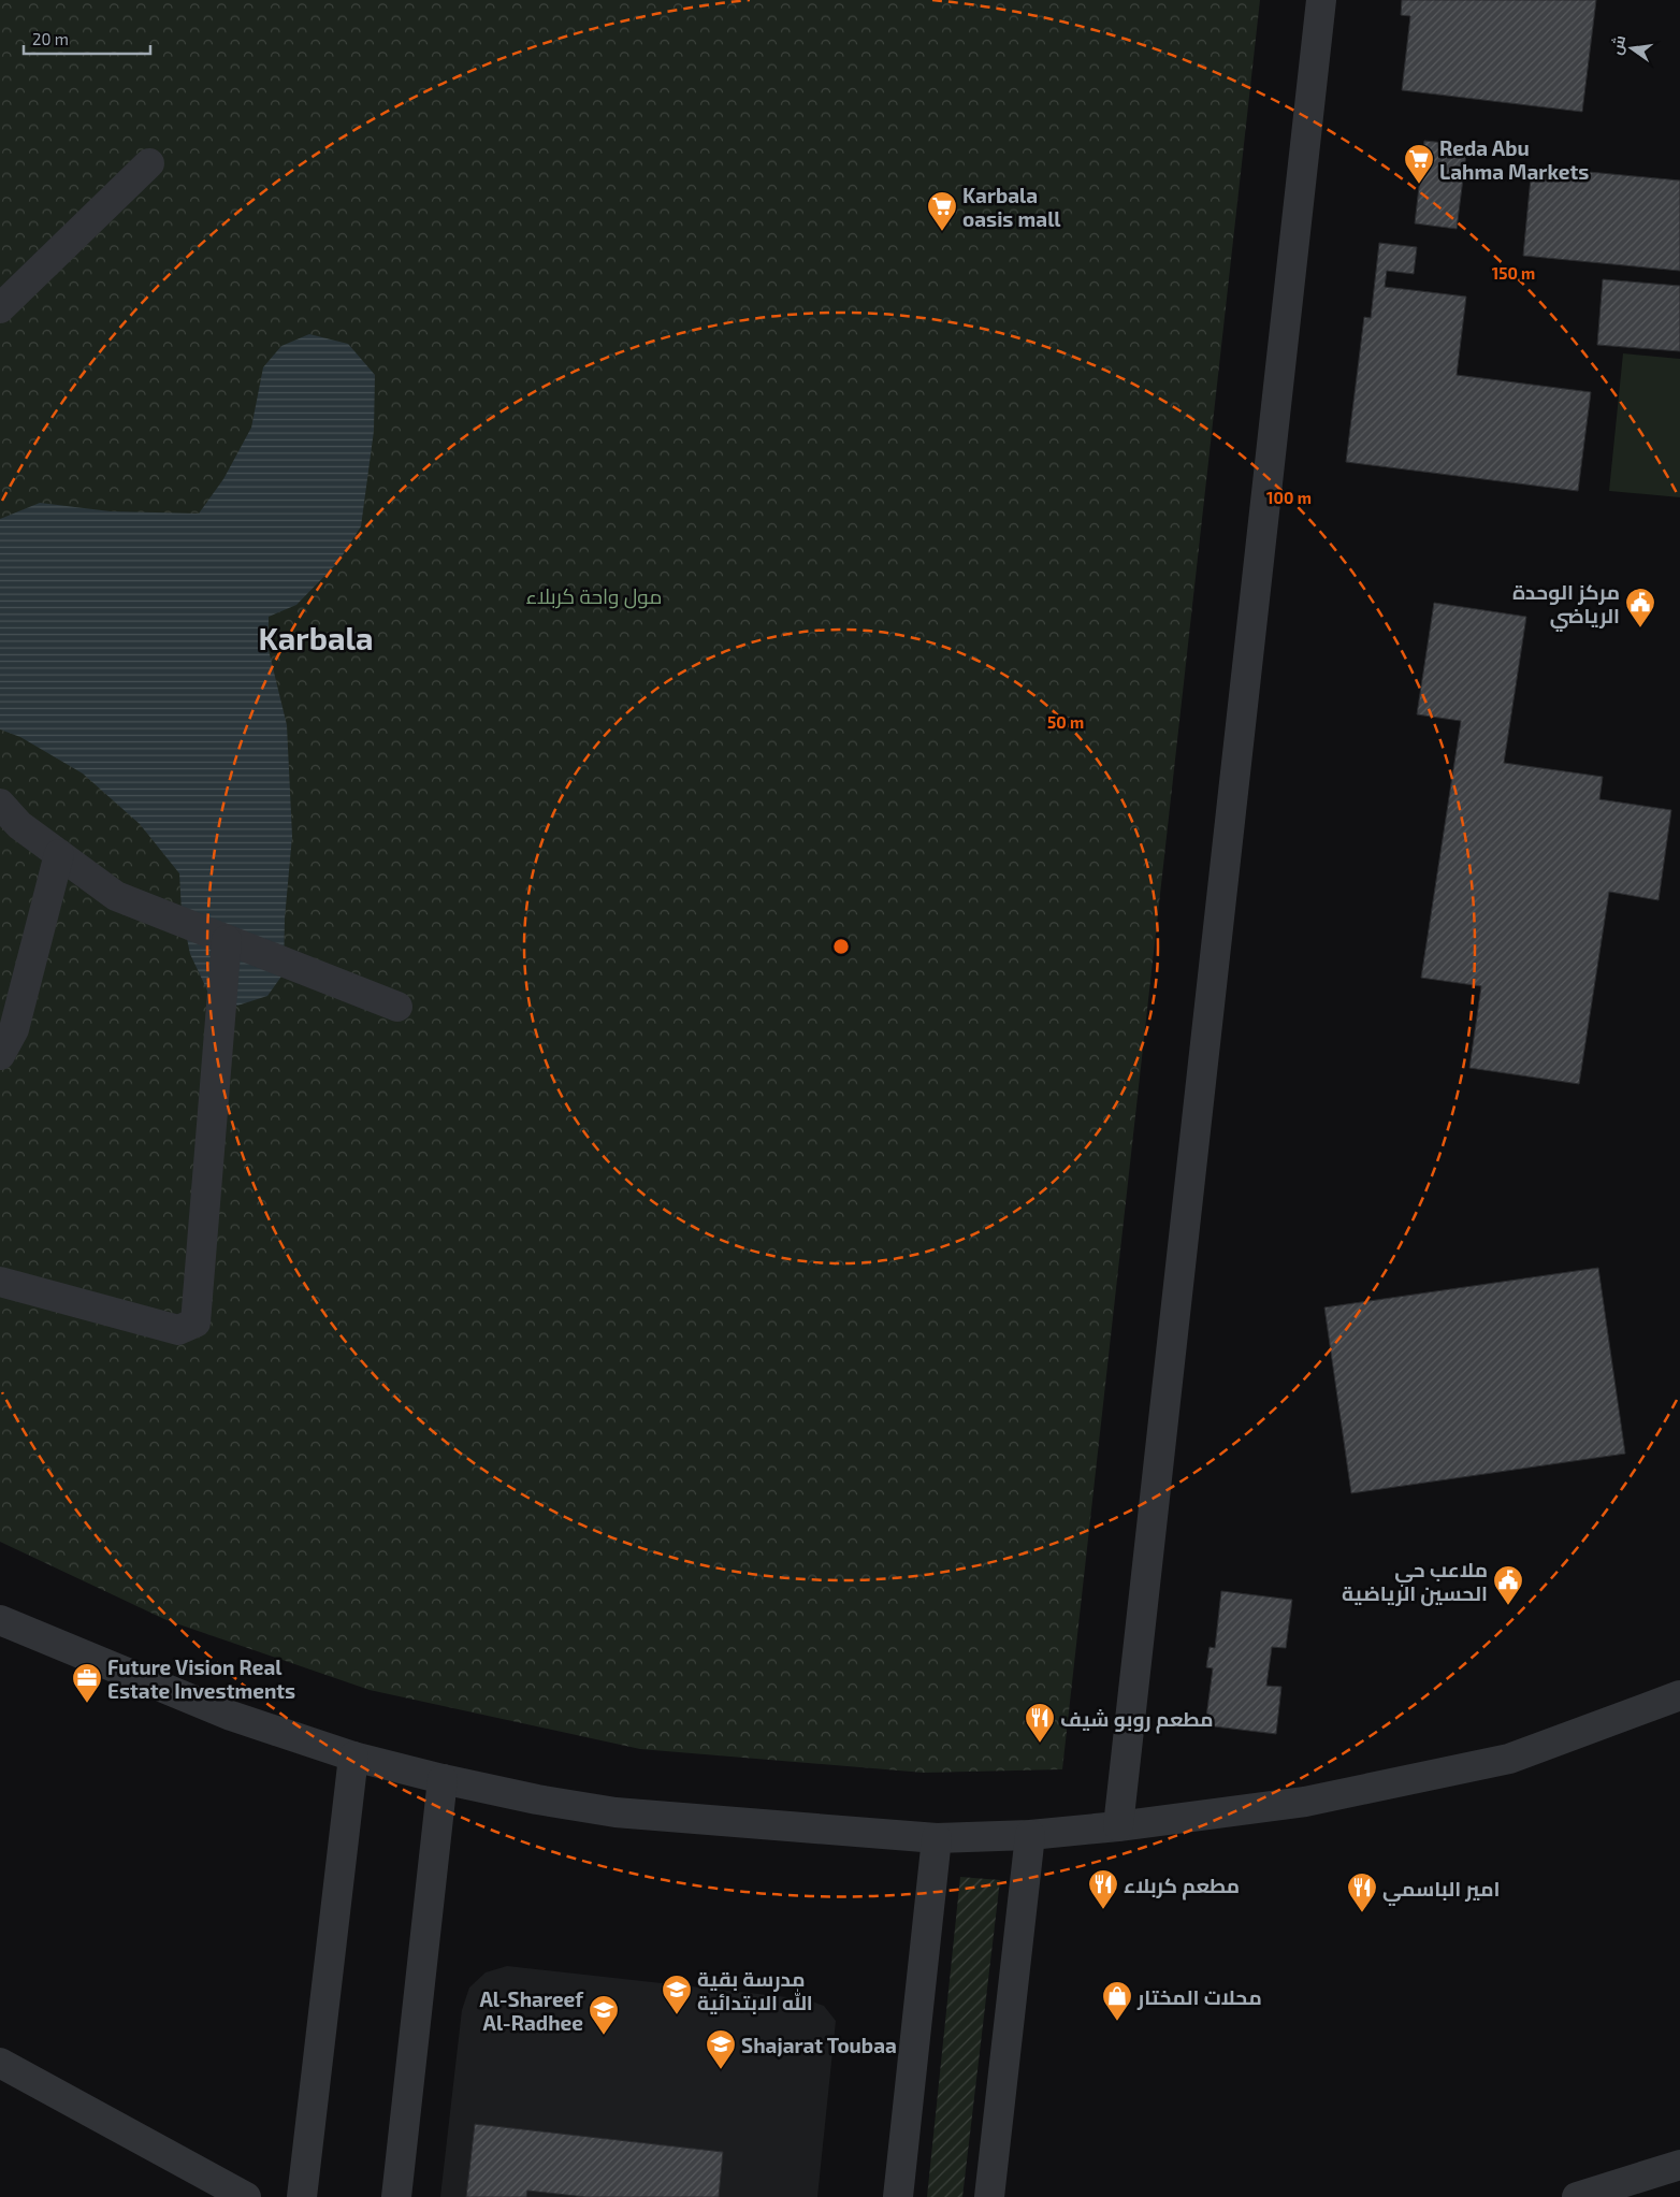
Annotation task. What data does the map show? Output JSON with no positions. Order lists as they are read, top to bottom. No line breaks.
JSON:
{"districts":["Karbala"],"parks":["مول واحة كربلاء"],"places":{"supermarket":["Reda Abu Lahma Markets","Karbala oasis mall"],"public building":["مركز الوحدة الرياضي","ملاعب حي الحسين الرياضية"],"office":["Future Vision Real Estate Investments"],"restaurant":["مطعم روبو شيف","مطعم كربلاء","امير الباسمي"],"school or university":["مدرسة بقية الله الابتدائية","Al-Shareef Al-Radhee","Shajarat Toubaa"],"shop":["محلات المختار"]},"scale_bar":"20 m","north":"left","rings":["150 m","100 m","50 m"]}
